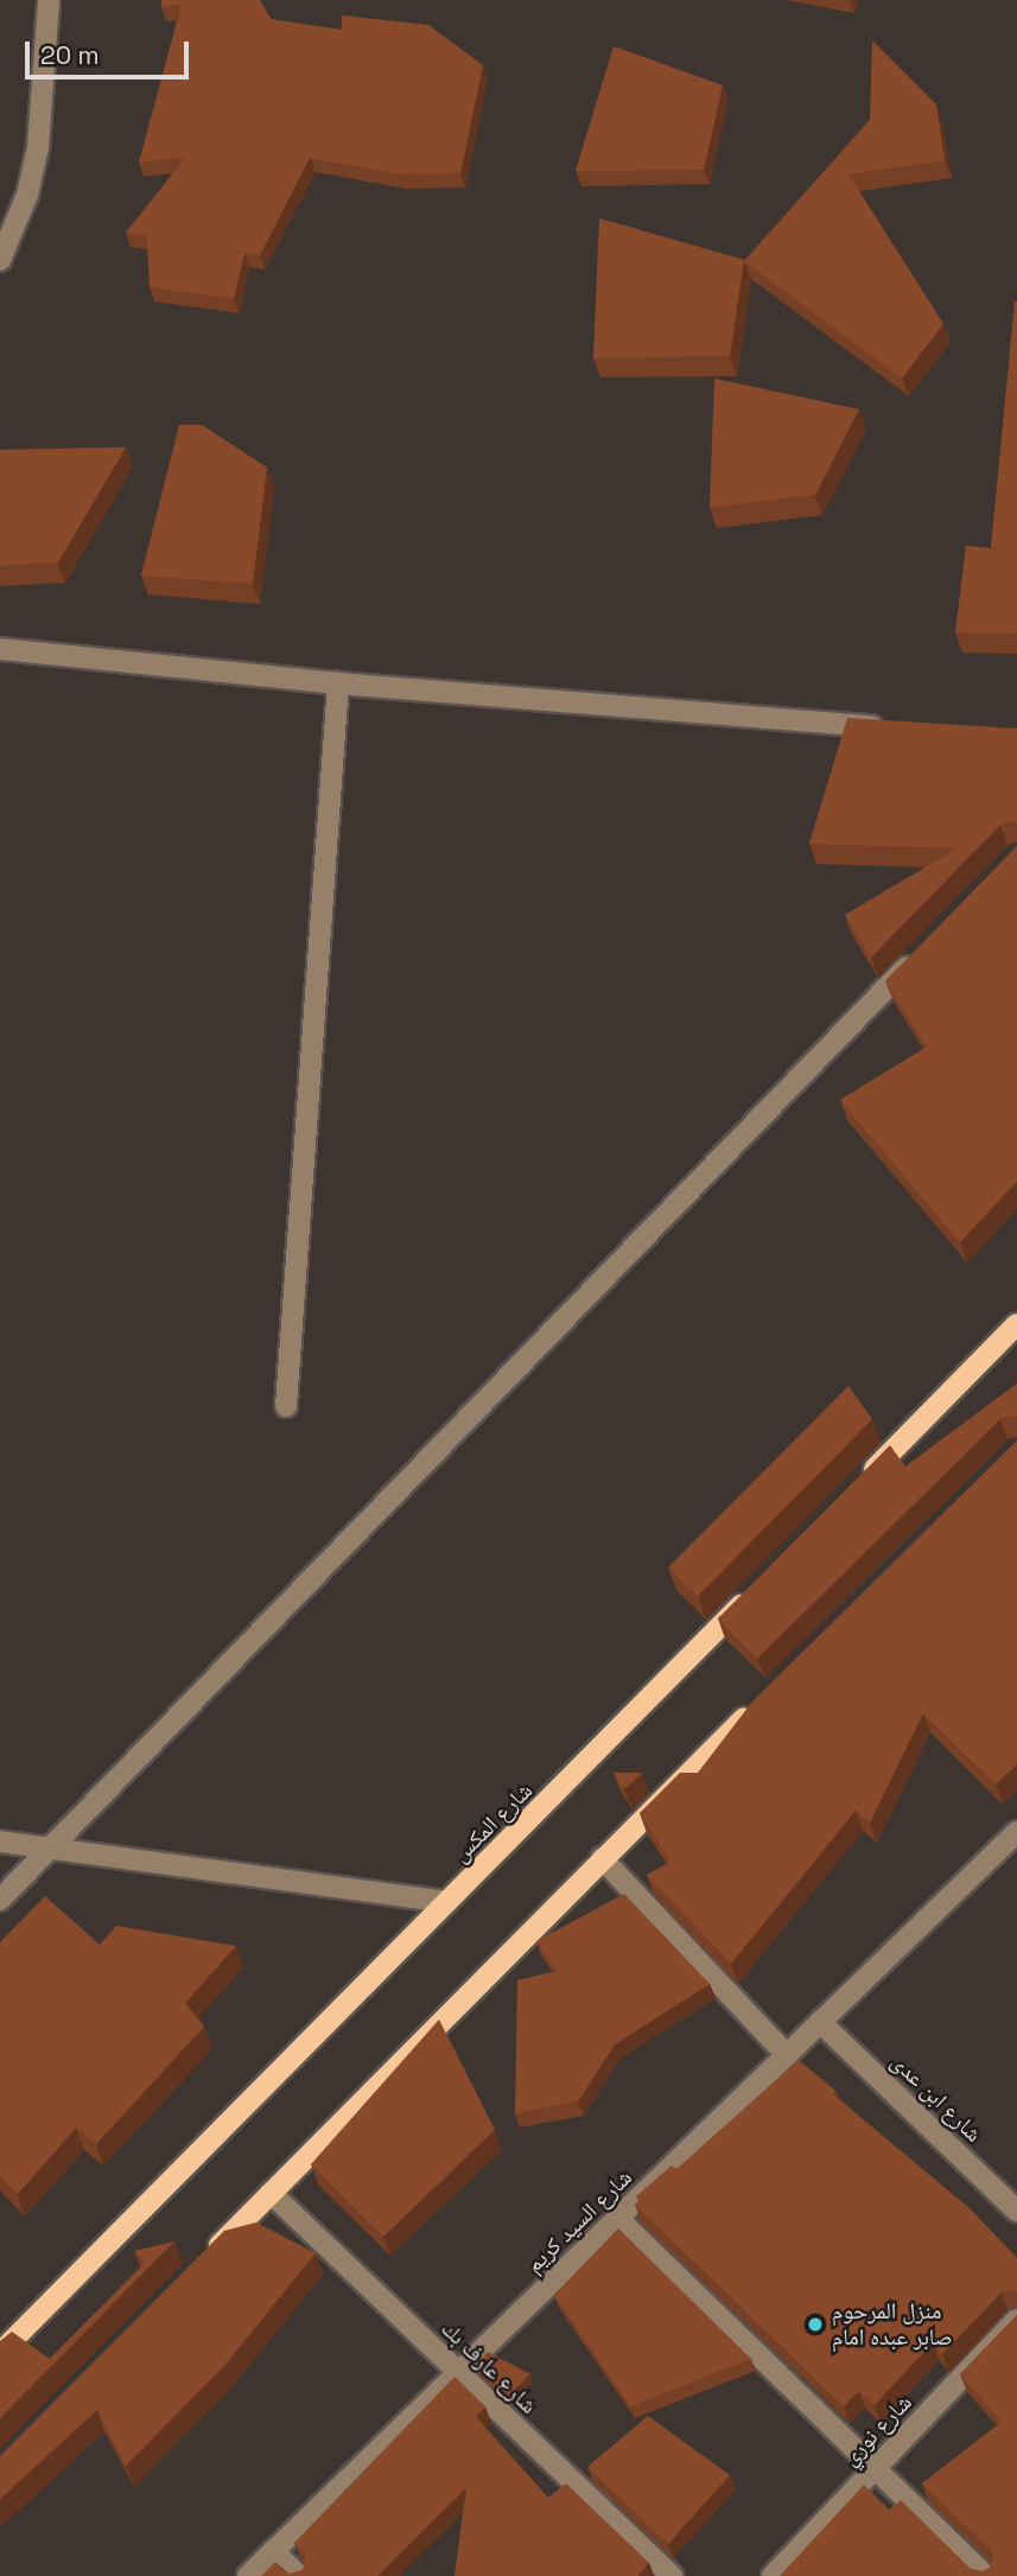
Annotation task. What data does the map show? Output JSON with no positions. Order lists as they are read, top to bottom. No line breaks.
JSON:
{"streets":{"main road":["شارع المكس"],"street":["شارع ابن عدى","شارع السيد كريم","شارع عارف بك","شارع نوري"]},"crossings":[["شارع ابن عدى","شارع السيد كريم"],["شارع السيد كريم","شارع عارف بك"]],"places":["منزل المرحوم صابر عبده امام"],"scale_bar":"20 m"}
